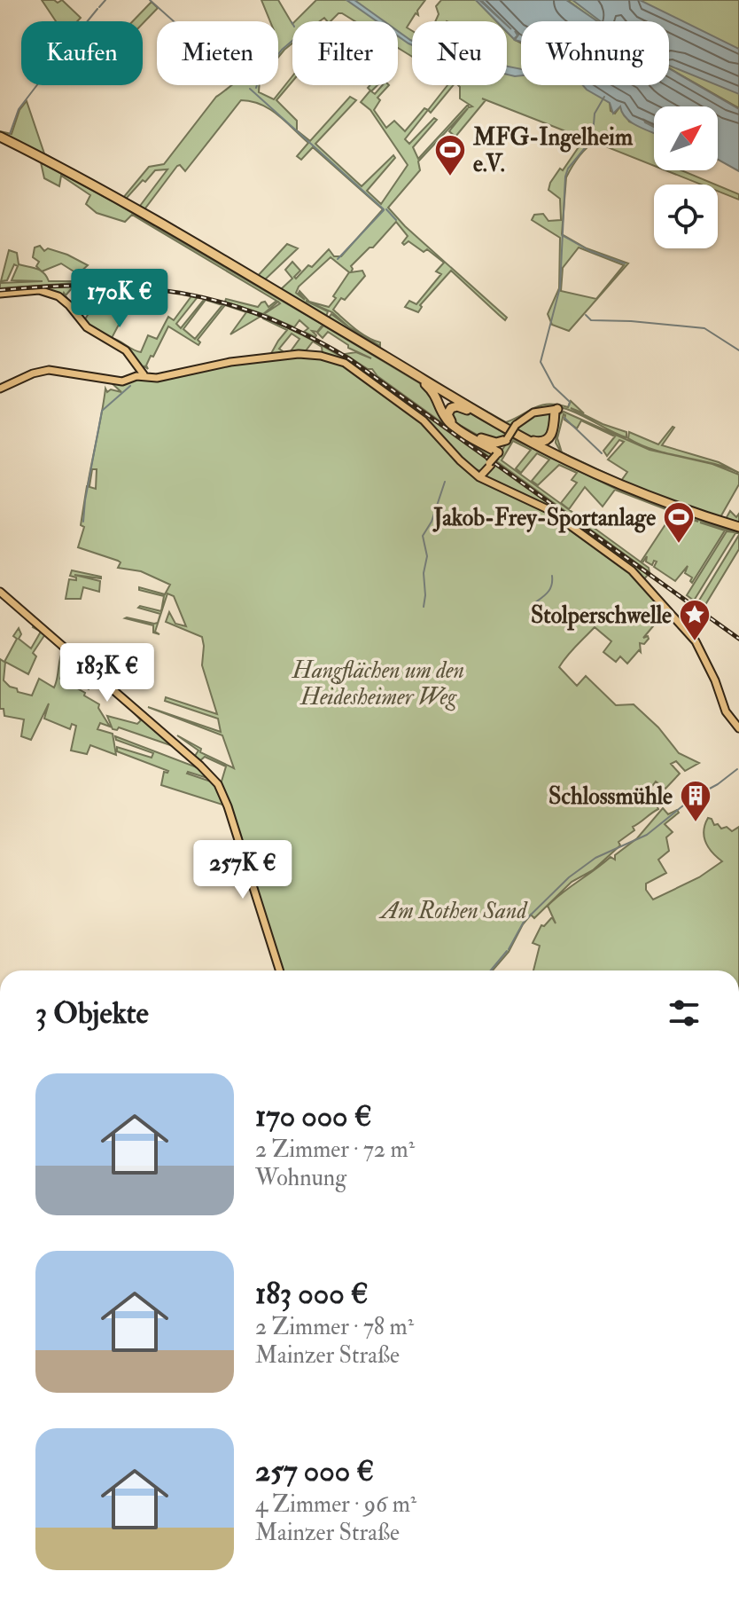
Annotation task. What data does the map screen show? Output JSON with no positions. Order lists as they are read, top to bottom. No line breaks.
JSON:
{"parks":["Hangflächen um den Heidesheimer Weg","Am Rothen Sand"],"places":{"sports":["MFG-Ingelheim e.V.","Jakob-Frey-Sportanlage"],"place":["Stolperschwelle"],"building":["Schlossmühle"]},"north":"top right","page":{"chip":["Kaufen","Mieten","Filter","Neu","Wohnung"],"price":["170K €","183K €","257K €"],"heading":"3 Objekte","list":[{"name":"170 000 €","note":"2 Zimmer · 72 m² · Wohnung"},{"name":"183 000 €","note":"2 Zimmer · 78 m² · Mainzer Straße"},{"name":"257 000 €","note":"4 Zimmer · 96 m² · Mainzer Straße"}]}}
